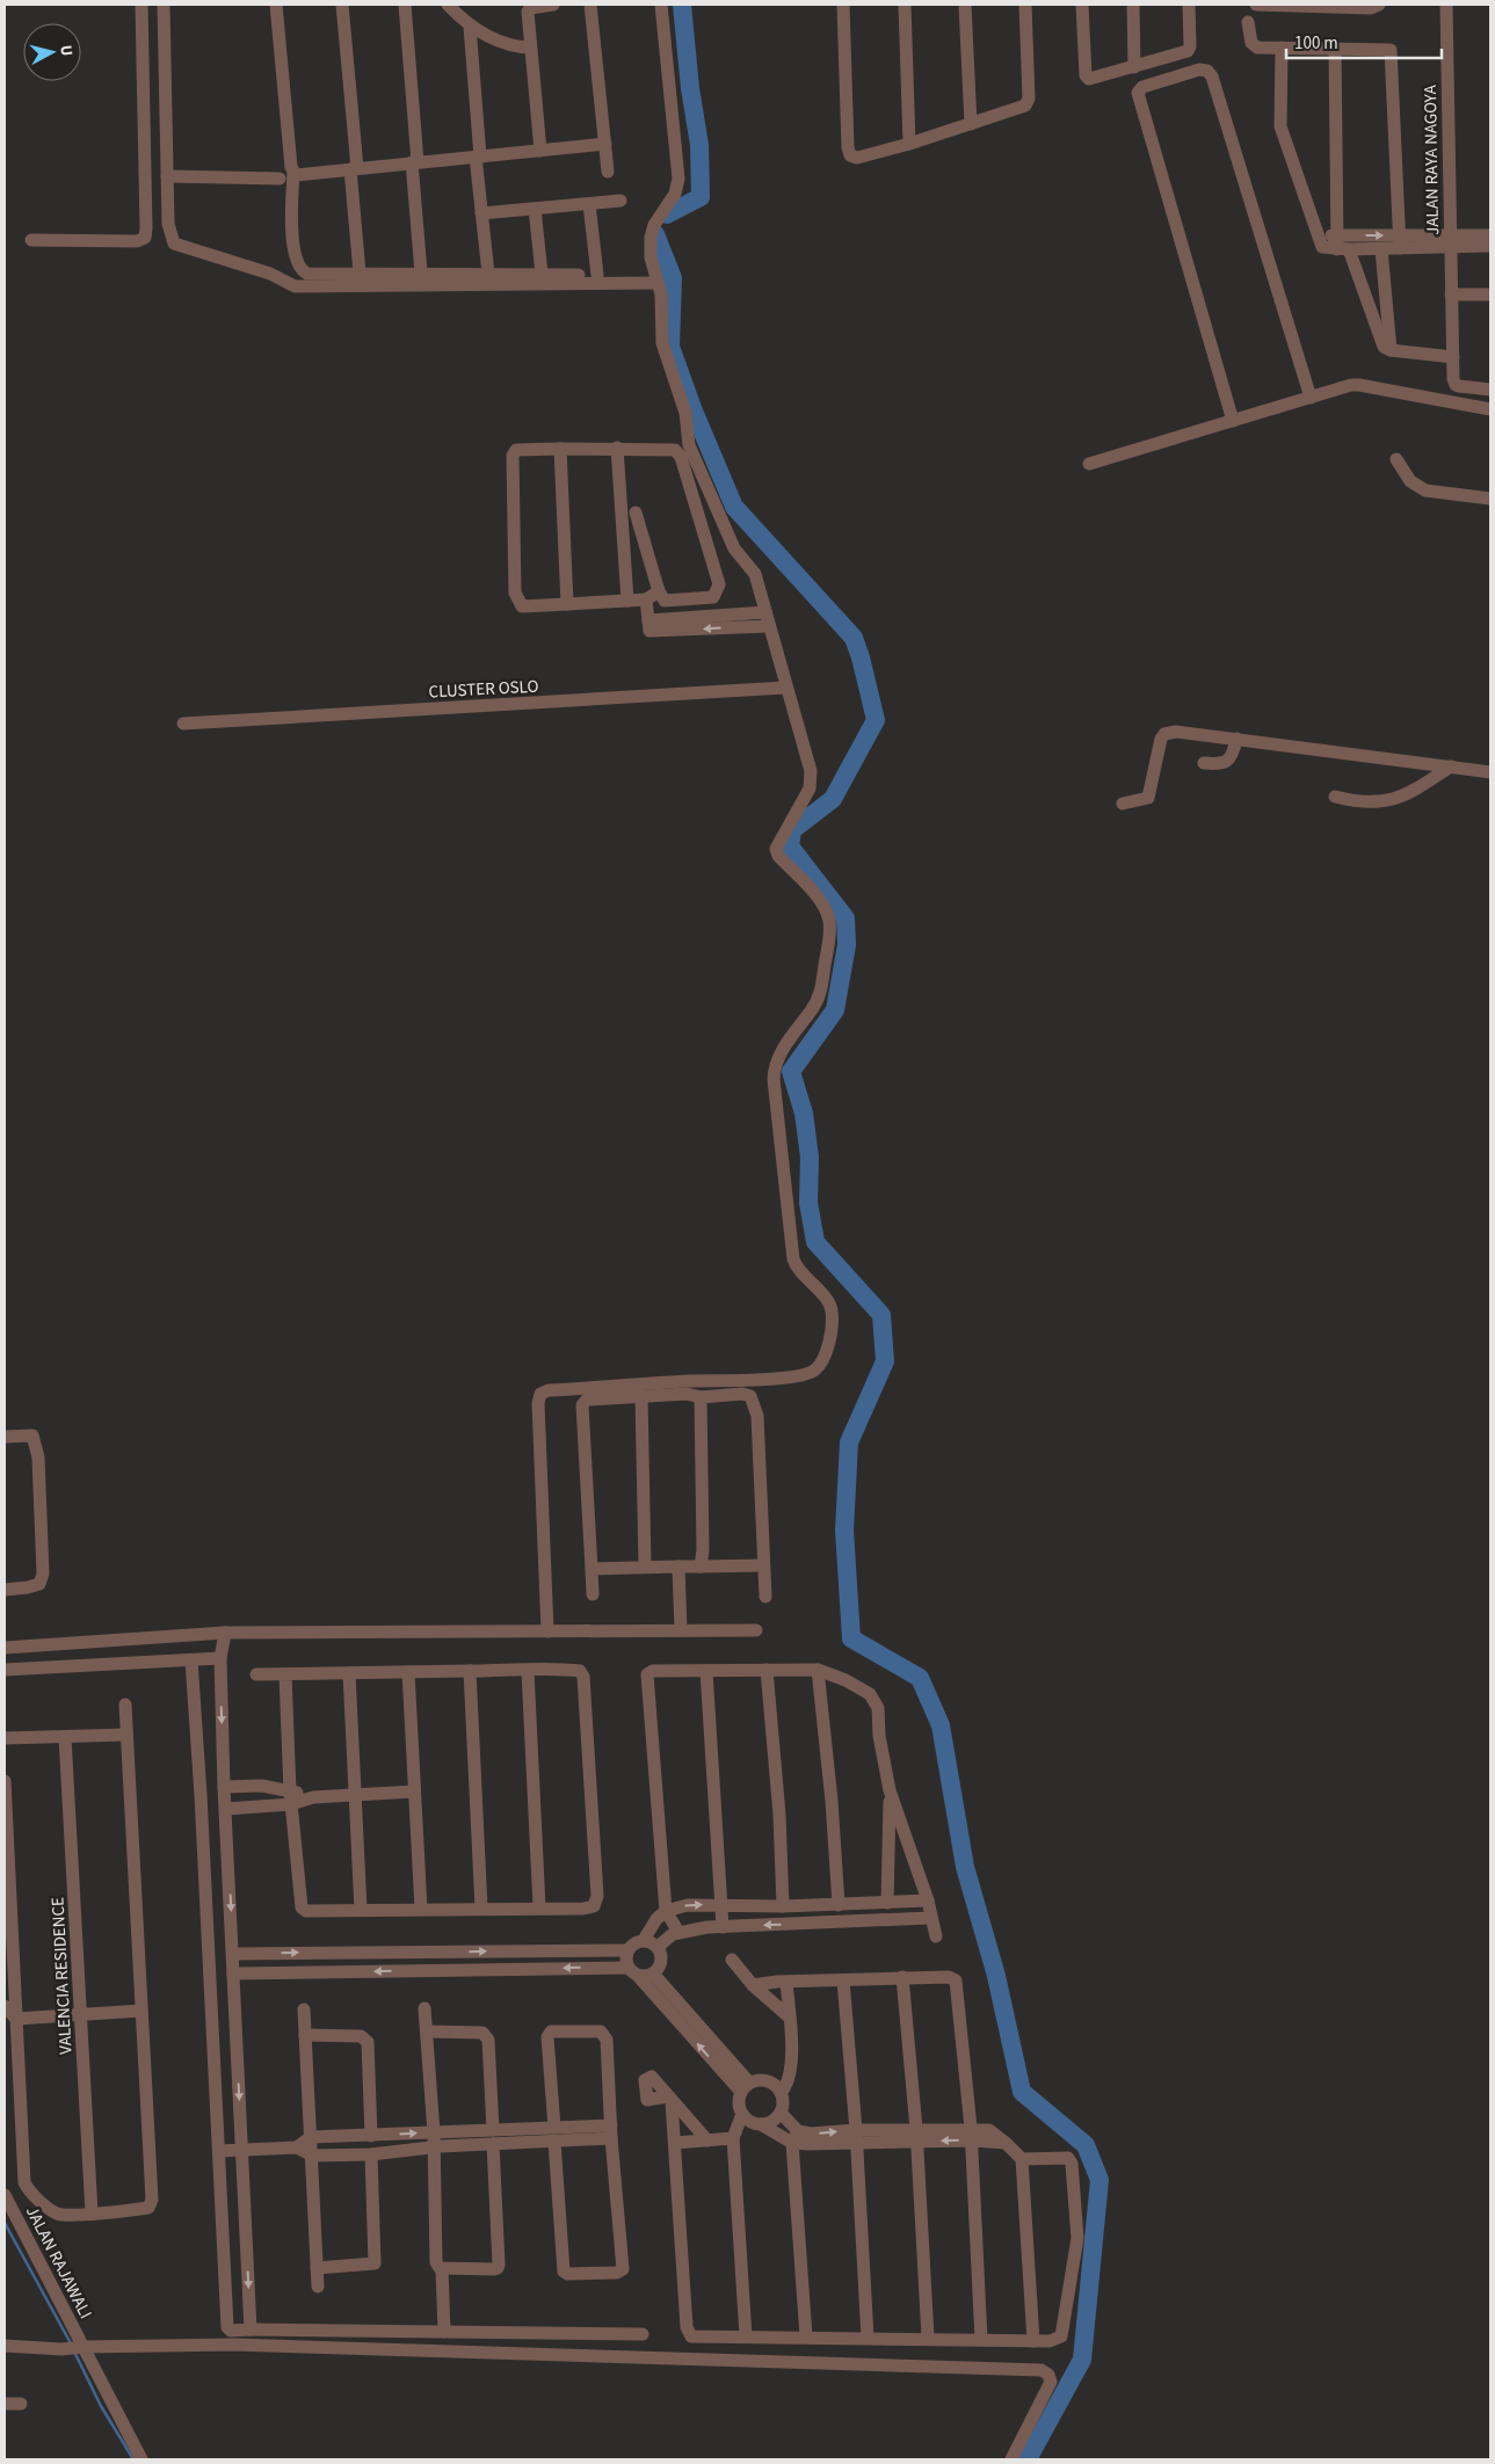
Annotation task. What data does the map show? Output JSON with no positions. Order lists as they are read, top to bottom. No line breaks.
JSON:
{"streets":{"street":["JALAN RAYA NAGOYA","CLUSTER OSLO","VALENCIA RESIDENCE","JALAN RAJAWALI"]},"scale_bar":"100 m","north":"right"}
